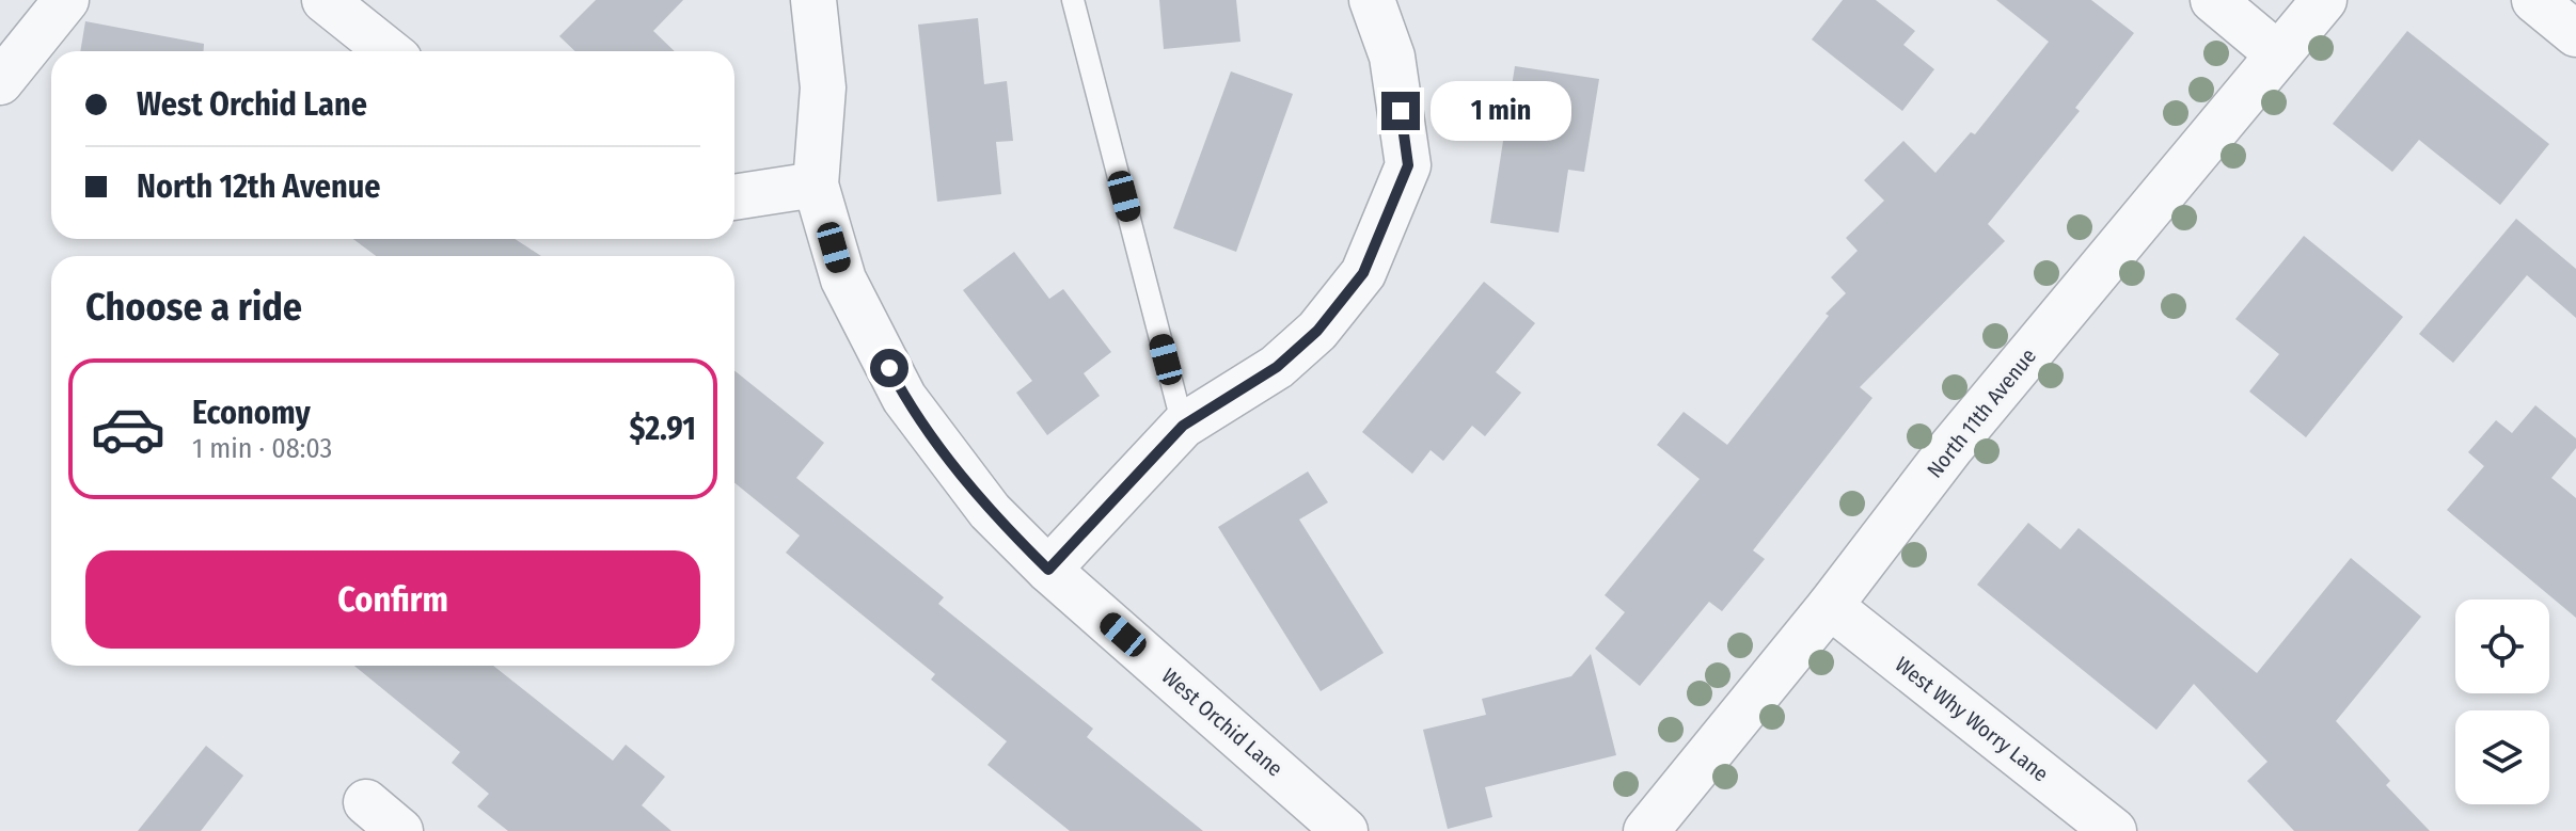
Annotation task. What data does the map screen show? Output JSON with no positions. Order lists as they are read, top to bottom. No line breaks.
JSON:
{"streets":{"street":["North 11th Avenue","West Why Worry Lane","West Orchid Lane"]},"crossings":[["North 11th Avenue","West Why Worry Lane"]],"page":{"banner":["West Orchid Lane","North 12th Avenue"],"bubble":"1 min","heading":"Choose a ride","list":[{"name":"Economy","note":"1 min · 08:03","value":"$2.91"}],"buttons":"Confirm"}}
